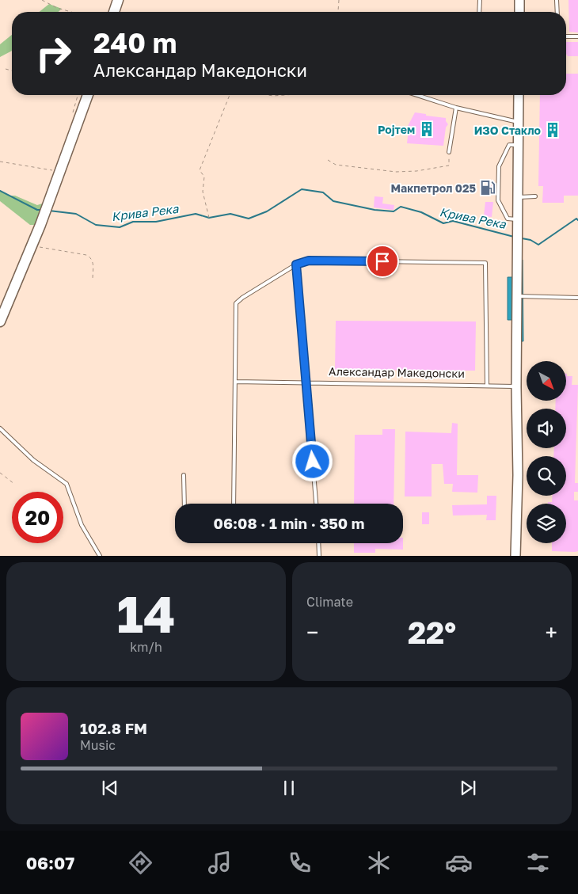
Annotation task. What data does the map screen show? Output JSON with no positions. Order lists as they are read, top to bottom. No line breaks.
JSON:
{"streets":{"lane":["Александар Македонски"]},"water":["Крива Река"],"places":{"building":["Ројтем","ИЗО Стакло"],"fuel station":["Макпетрол 025"]},"north":"bottom right","page":{"turn":["240 m","Александар Македонски"],"limit":"20","trip":"06:08 · 1 min · 350 m","tile":[["14","km/h"],"Climate"],"heat":["−","22°","+"],"song":["102.8 FM","Music"],"tabs":"06:07"}}
